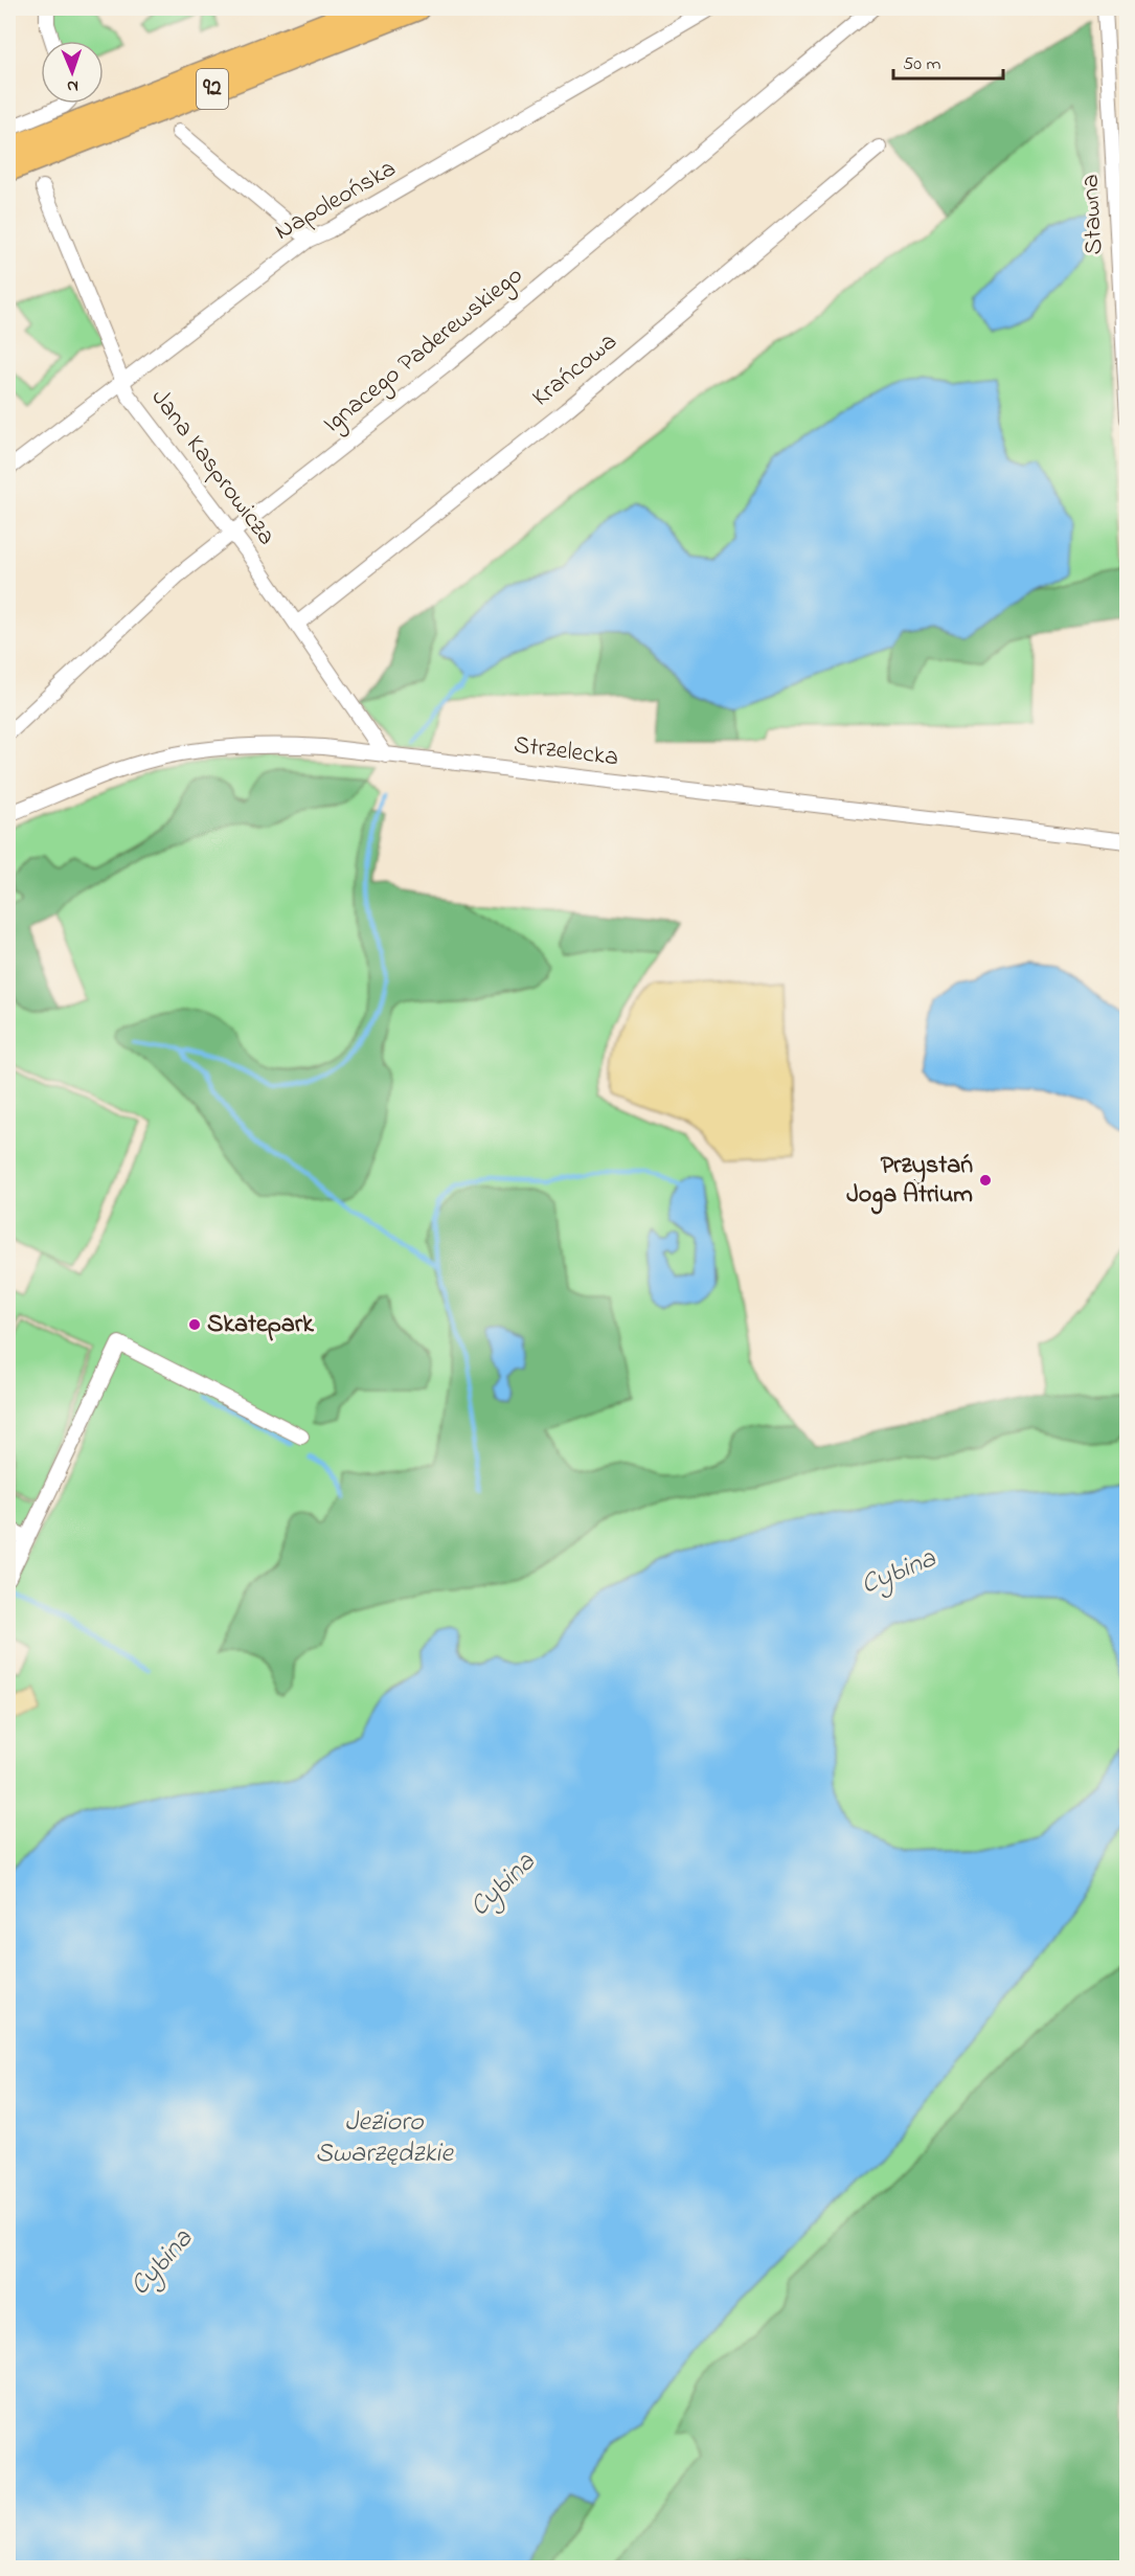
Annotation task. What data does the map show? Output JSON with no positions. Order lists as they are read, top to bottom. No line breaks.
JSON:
{"streets":{"main road":["92"],"street":["Napoleońska","Stawna","Ignacego Paderewskiego","Krańcowa","Jana Kasprowicza","Strzelecka"]},"crossings":[["Napoleońska","Jana Kasprowicza"],["Ignacego Paderewskiego","Jana Kasprowicza"],["Krańcowa","Jana Kasprowicza"],["Jana Kasprowicza","Strzelecka"]],"water":["Cybina","Jezioro Swarzędzkie"],"places":["Przystań Joga Atrium","Skatepark"],"scale_bar":"50 m","north":"bottom"}
